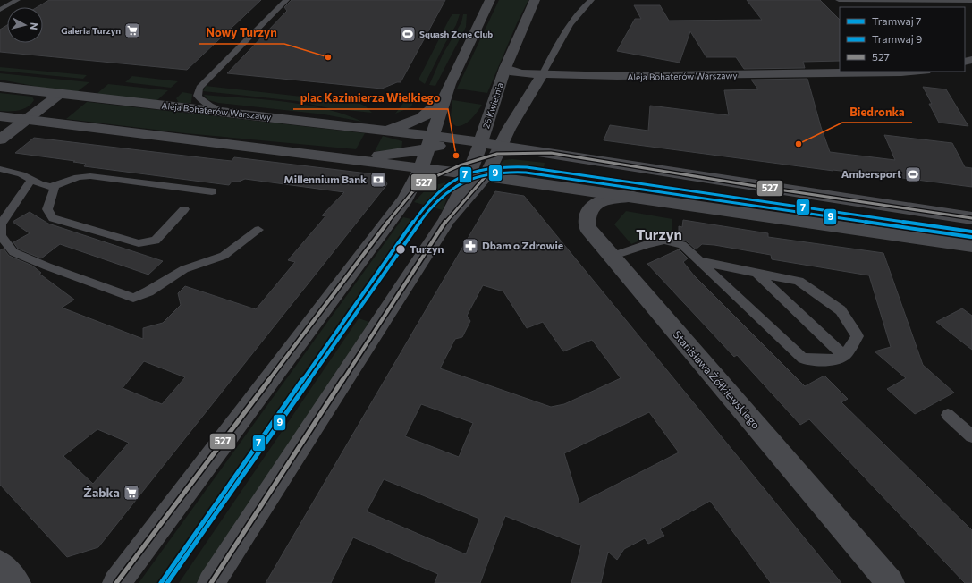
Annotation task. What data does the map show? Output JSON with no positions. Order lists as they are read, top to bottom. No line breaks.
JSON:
{"streets":{"street":["Aleja Bohaterów Warszawy","26 Kwietnia","Stanisława Żółkiewskiego"]},"crossings":[["Aleja Bohaterów Warszawy","26 Kwietnia"]],"districts":["Turzyn"],"places":{"supermarket":["Galeria Turzyn","Żabka"],"sports":["Squash Zone Club","Ambersport"],"other":["Nowy Turzyn","Biedronka","plac Kazimierza Wielkiego","Turzyn"],"bank":["Millennium Bank"],"pharmacy":["Dbam o Zdrowie"]},"lines":["transit line 527","tram line 7","tram line 9"],"legend":["Tramwaj 7","Tramwaj 9","527"],"north":"right"}
